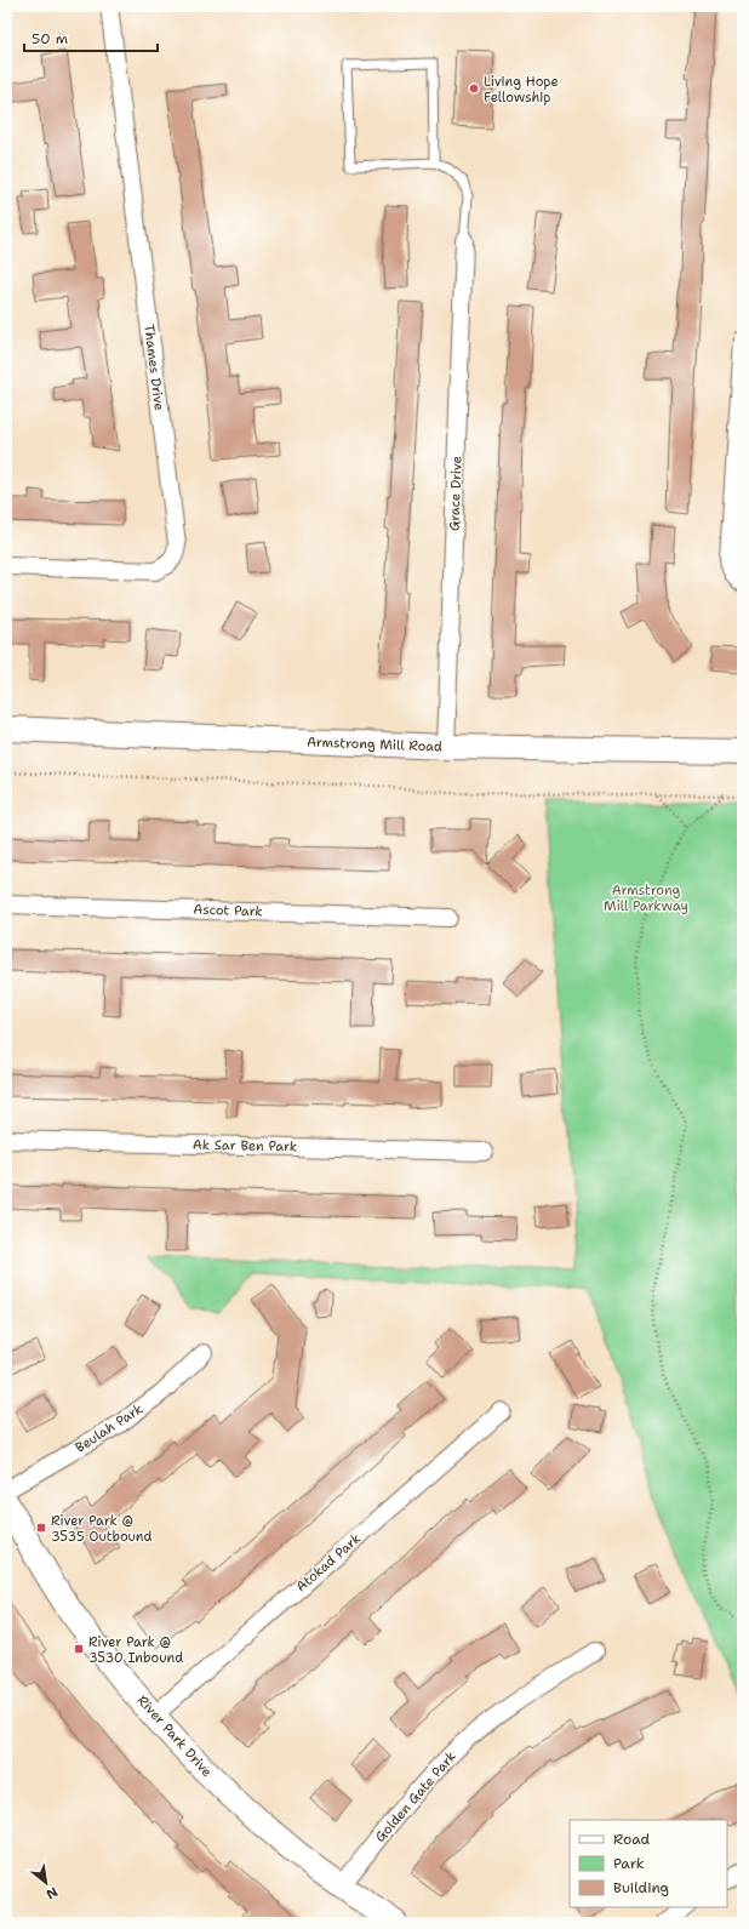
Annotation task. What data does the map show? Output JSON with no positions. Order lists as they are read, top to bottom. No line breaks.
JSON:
{"streets":{"main road":["Armstrong Mill Road","River Park Drive"],"street":["Thames Drive","Grace Drive","Ascot Park","Ak Sar Ben Park","Beulah Park","Atokad Park","Golden Gate Park"]},"crossings":[["Grace Drive","Armstrong Mill Road"],["Atokad Park","River Park Drive"],["River Park Drive","Golden Gate Park"]],"parks":["Armstrong Mill Parkway"],"places":{"other":["Living Hope Fellowship"],"transit":["River Park @ 3535 Outbound","River Park @ 3530 Inbound"]},"legend":["Road","Park","Building"],"scale_bar":"50 m","north":"bottom right"}
